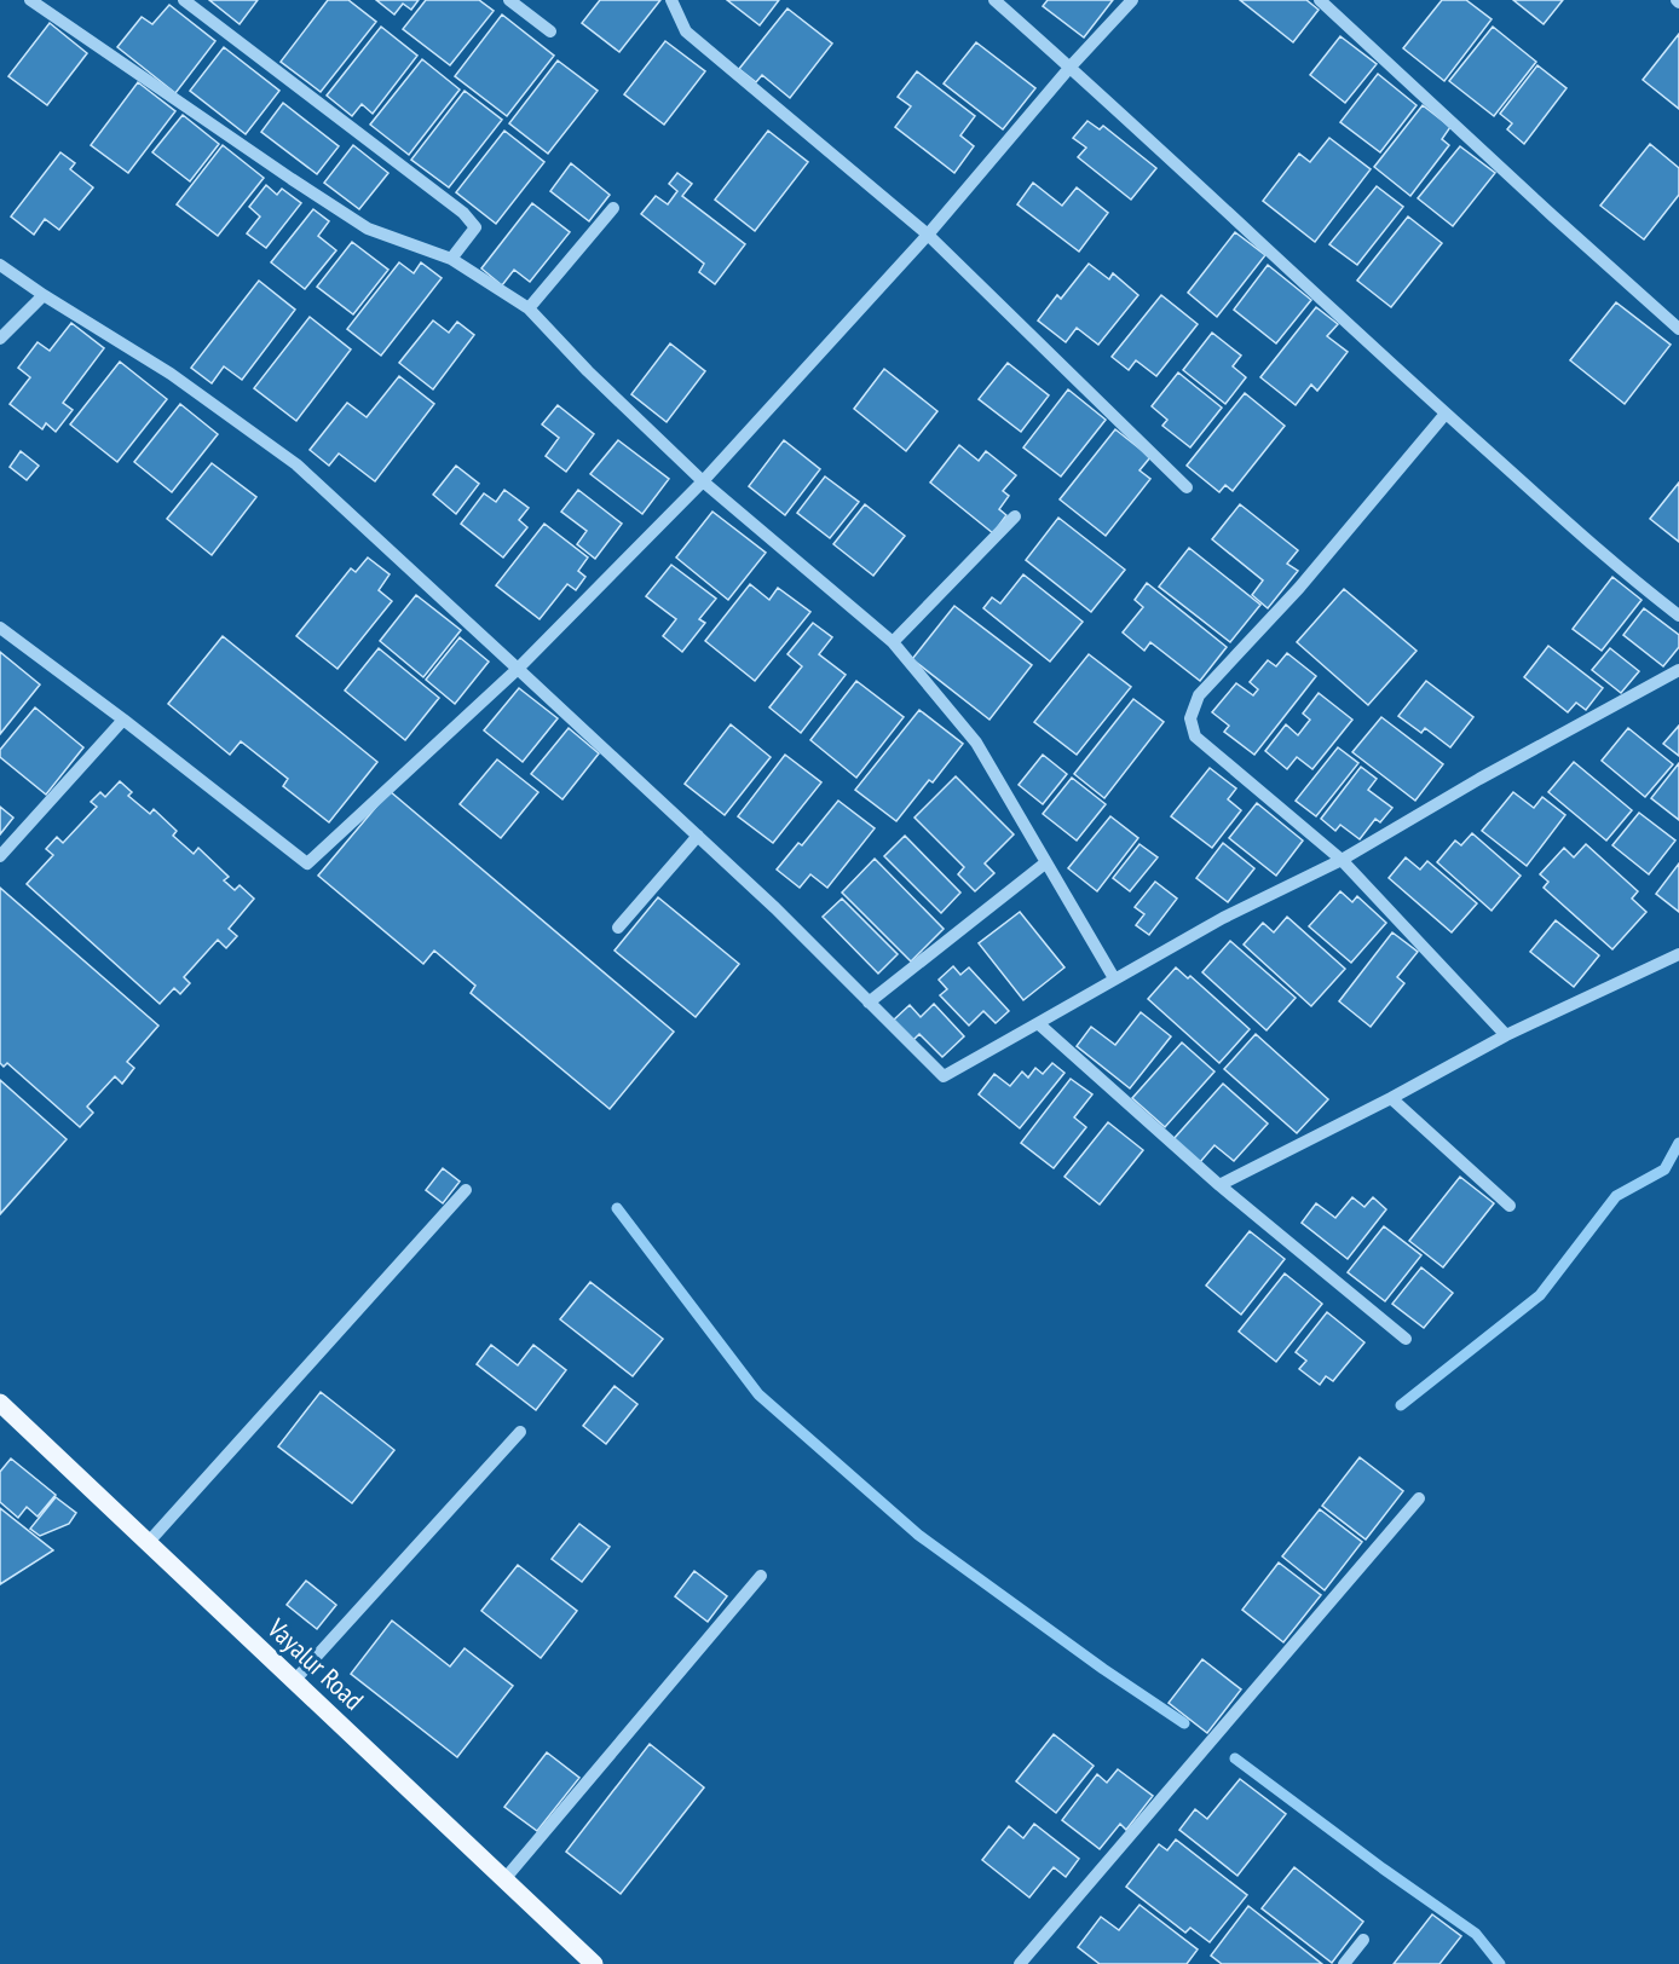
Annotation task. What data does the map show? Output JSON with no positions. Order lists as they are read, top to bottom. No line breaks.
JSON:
{"streets":{"main road":["Vayalur Road"]}}
